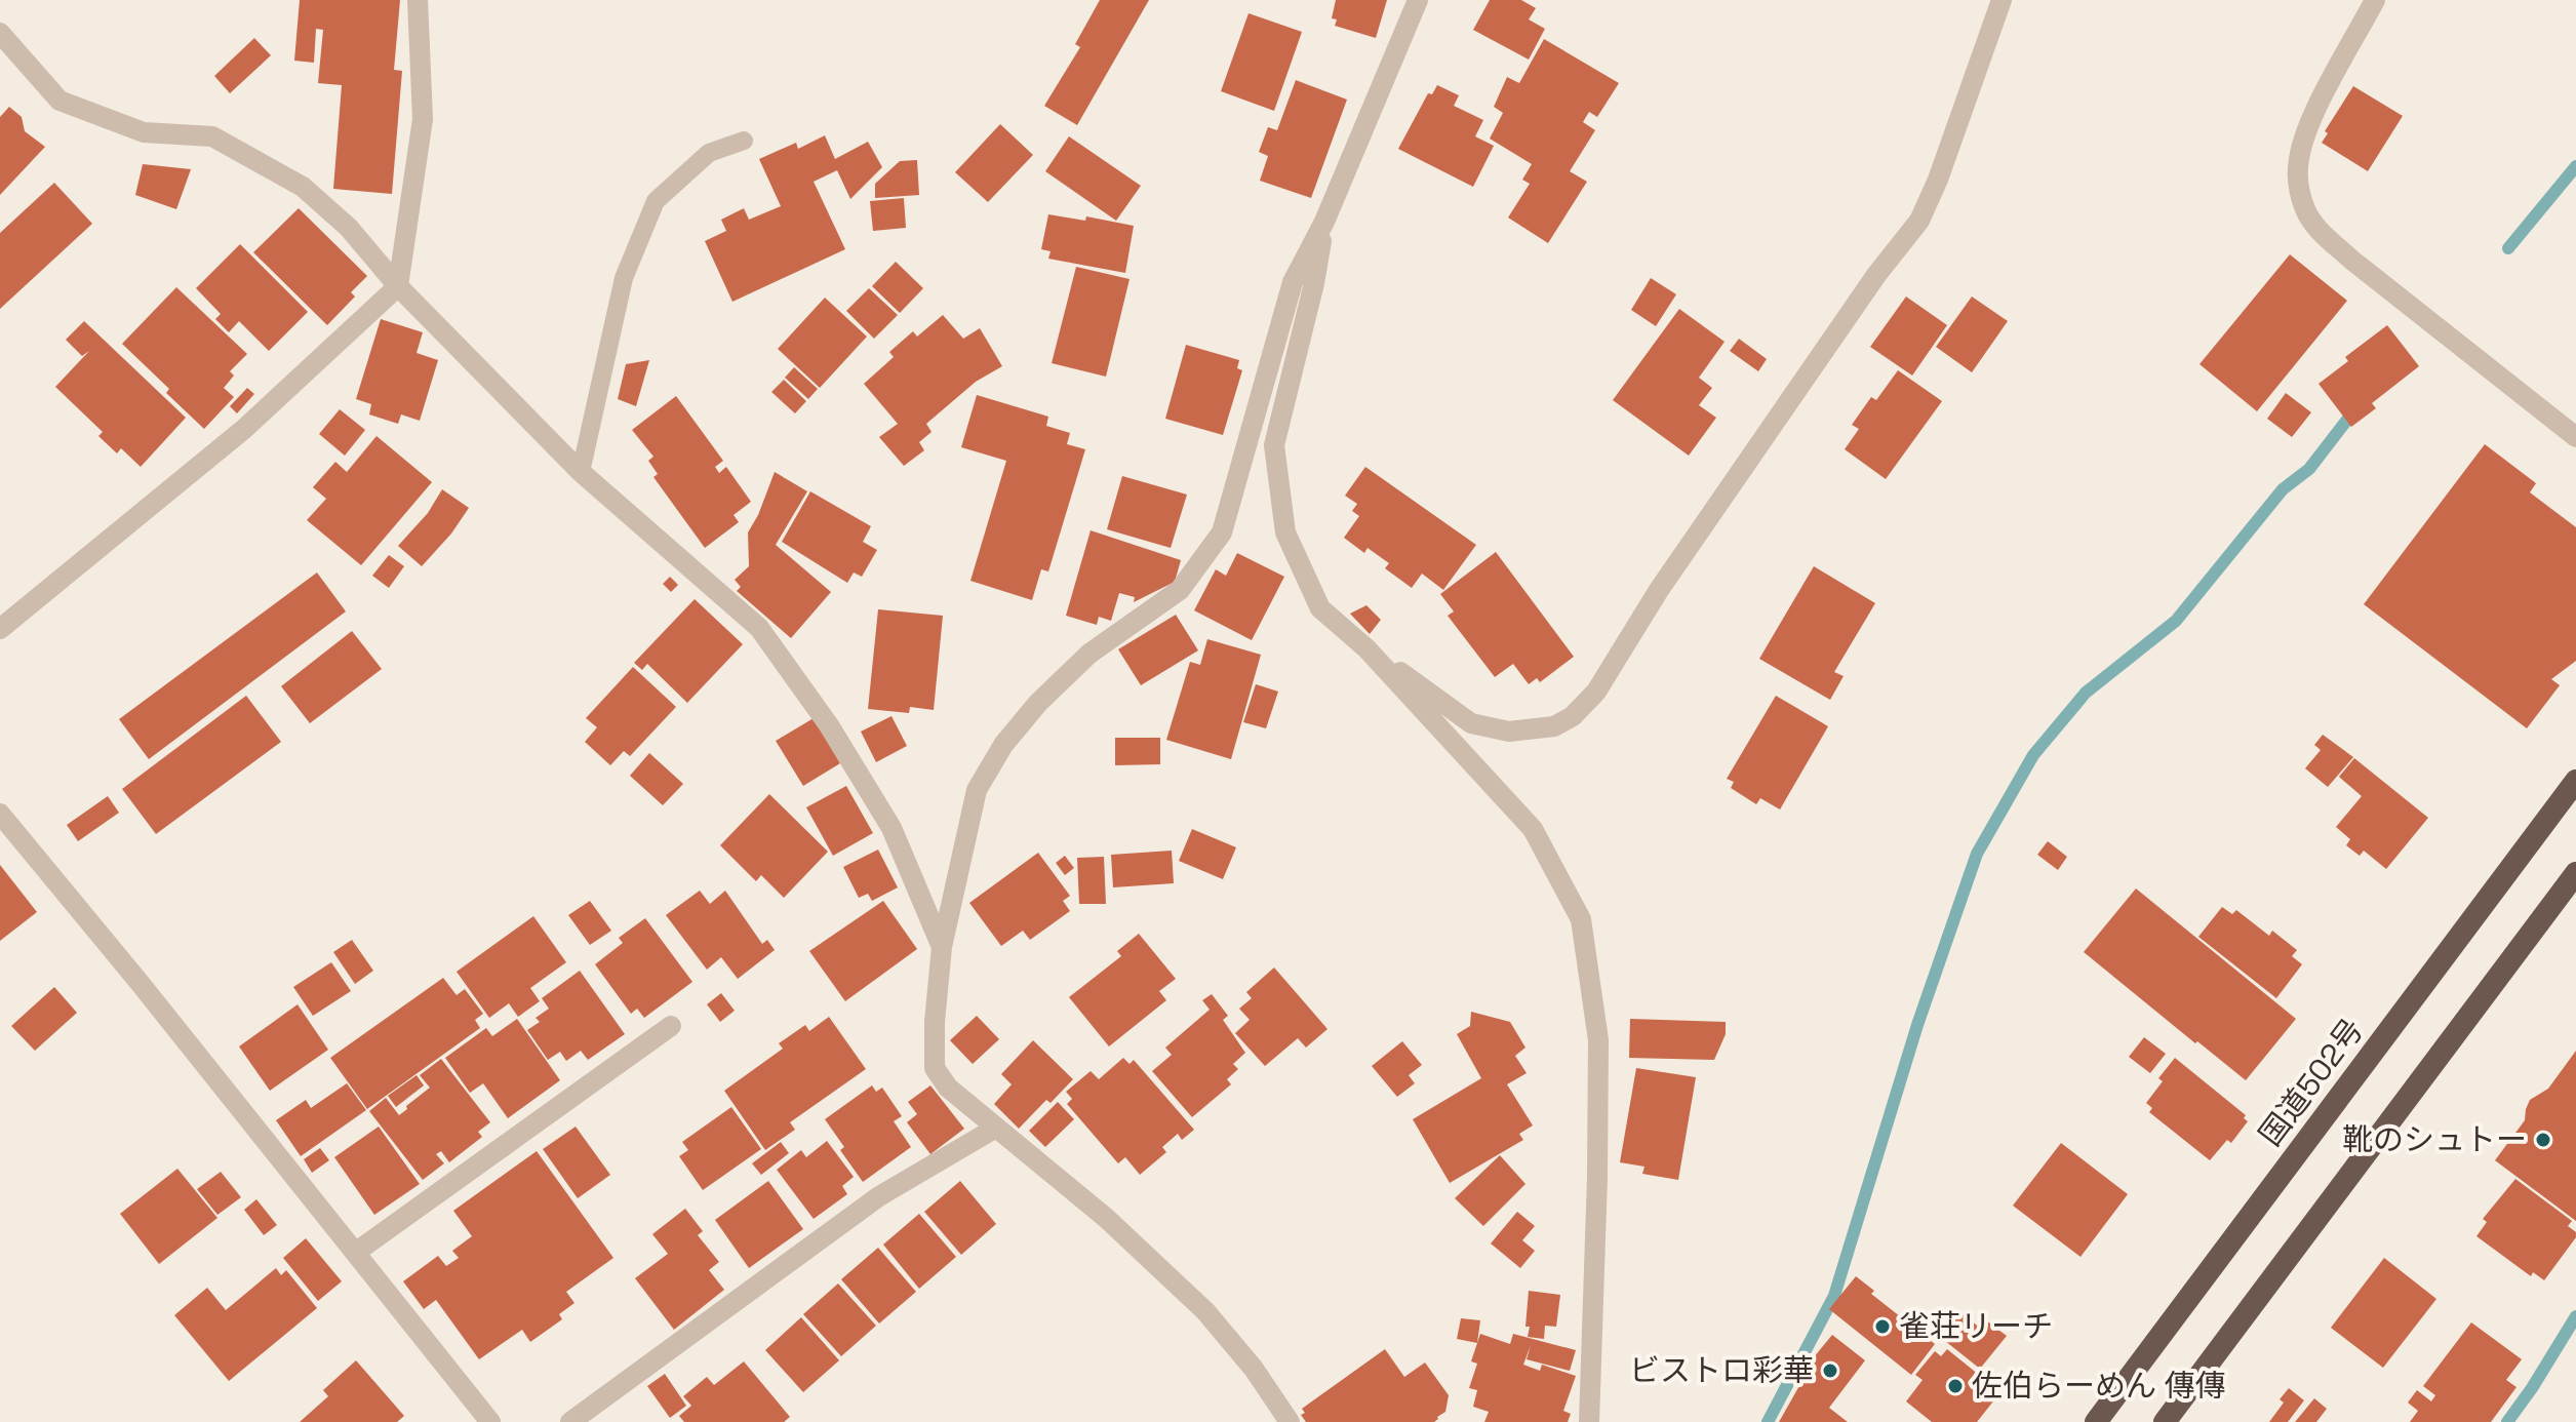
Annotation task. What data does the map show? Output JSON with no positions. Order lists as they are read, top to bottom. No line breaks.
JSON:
{"streets":{"highway":["国道502号"]},"places":["靴のシュトー","雀荘リーチ","ビストロ彩華","佐伯らーめん 傳傳"]}
